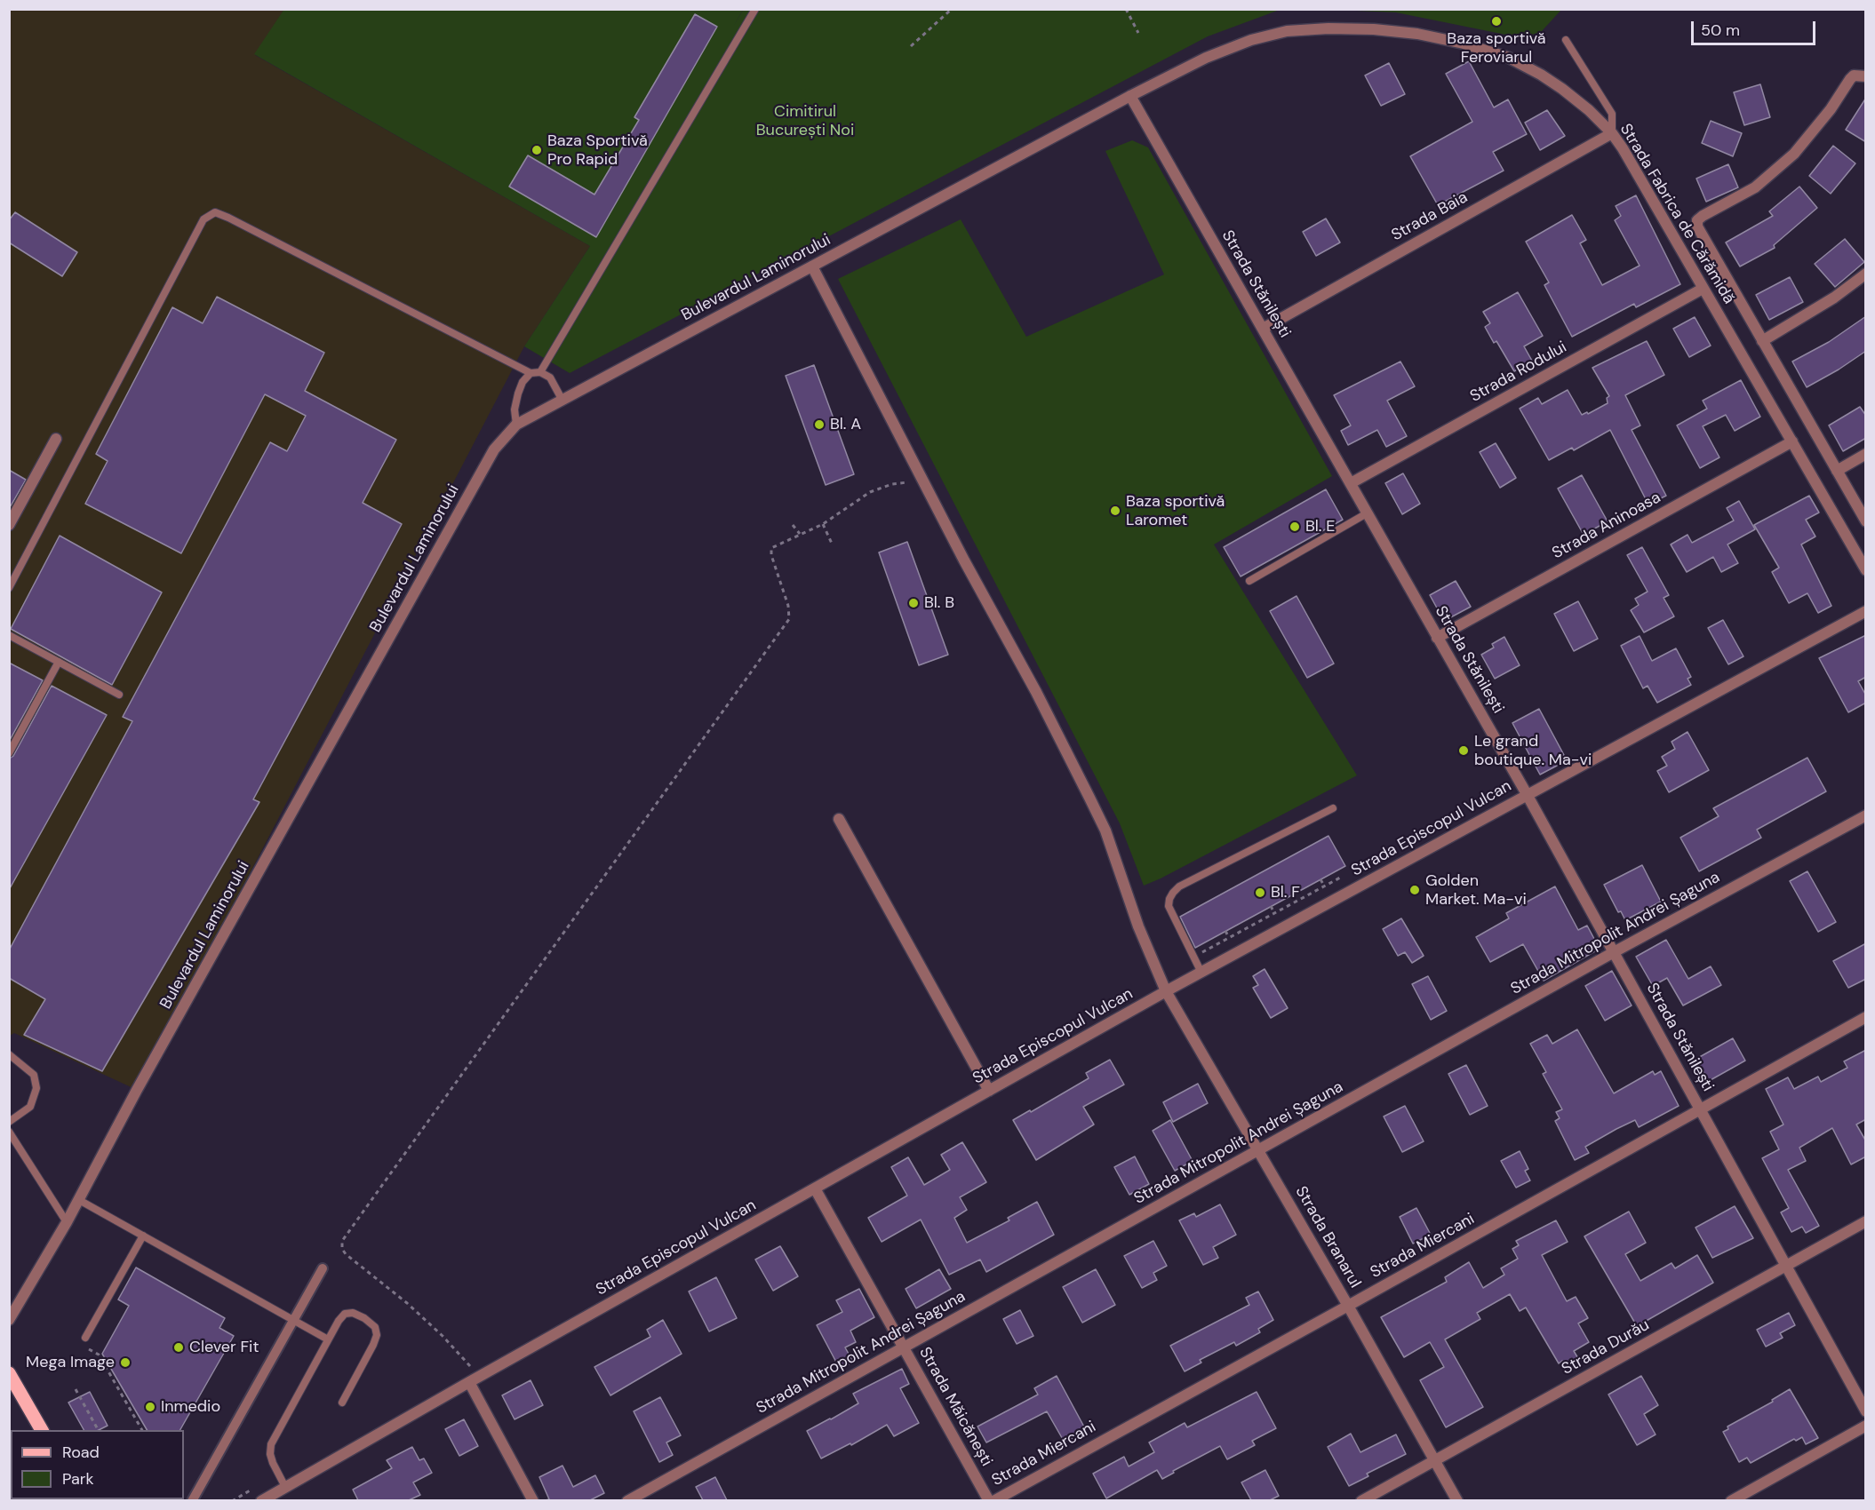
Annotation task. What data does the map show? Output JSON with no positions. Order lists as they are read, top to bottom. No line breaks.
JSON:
{"streets":{"street":["Strada Fabrica de Cărămidă","Strada Baia","Bulevardul Laminorului","Strada Stănilești","Strada Rodului","Strada Aninoasa","Strada Episcopul Vulcan","Strada Mitropolit Andrei Șaguna","Strada Branarul","Strada Miercani","Strada Durău","Strada Măicănești"]},"crossings":[["Strada Fabrica de Cărămidă","Strada Baia"],["Strada Fabrica de Cărămidă","Bulevardul Laminorului"],["Strada Fabrica de Cărămidă","Strada Stănilești"],["Strada Fabrica de Cărămidă","Strada Rodului"],["Strada Fabrica de Cărămidă","Strada Aninoasa"],["Strada Baia","Strada Stănilești"],["Bulevardul Laminorului","Strada Stănilești"],["Bulevardul Laminorului","Strada Branarul"],["Strada Stănilești","Strada Rodului"],["Strada Stănilești","Strada Aninoasa"],["Strada Stănilești","Strada Episcopul Vulcan"],["Strada Stănilești","Strada Mitropolit Andrei Șaguna"],["Strada Stănilești","Strada Miercani"],["Strada Stănilești","Strada Durău"],["Strada Episcopul Vulcan","Strada Branarul"],["Strada Episcopul Vulcan","Strada Măicănești"],["Strada Mitropolit Andrei Șaguna","Strada Branarul"],["Strada Mitropolit Andrei Șaguna","Strada Măicănești"],["Strada Branarul","Strada Miercani"],["Strada Branarul","Strada Durău"],["Strada Miercani","Strada Măicănești"]],"parks":["Cimitirul București Noi"],"places":["Baza sportivă Feroviarul","Baza Sportivă Pro Rapid","Bl. A","Baza sportivă Laromet","Bl. E","Bl. B","Le grand boutique. Ma-vi","Golden Market. Ma-vi","Bl. F","Clever Fit","Mega Image","Inmedio"],"legend":["Road","Park"],"scale_bar":"50 m"}
